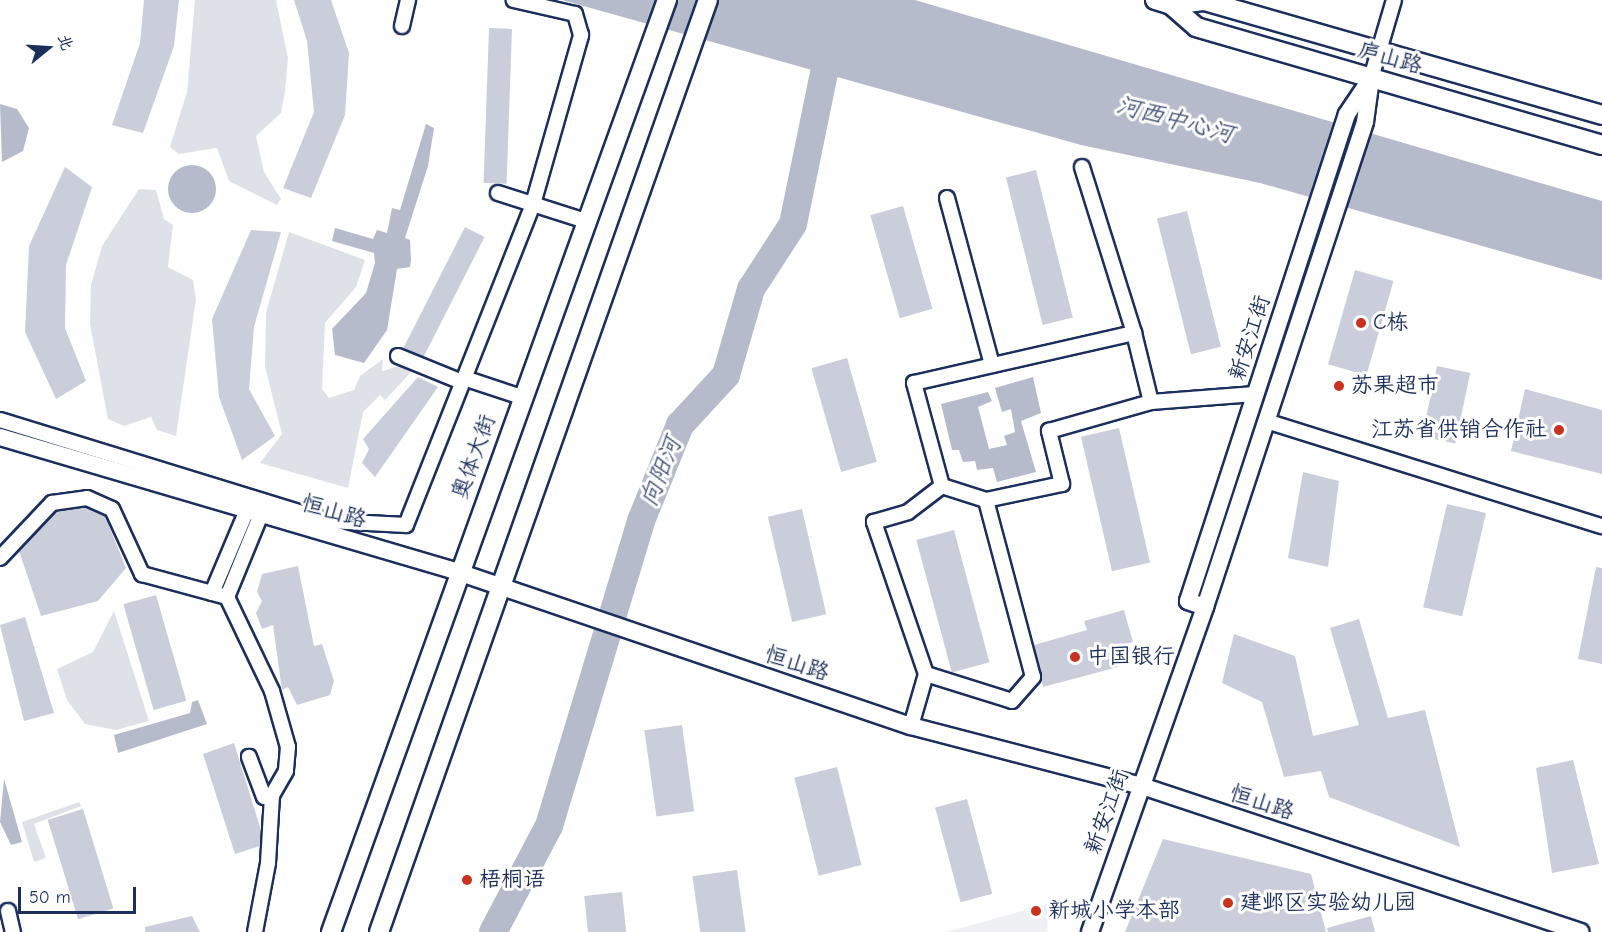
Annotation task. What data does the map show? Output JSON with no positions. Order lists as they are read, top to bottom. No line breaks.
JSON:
{"streets":{"main road":["庐山路","奥体大街"],"street":["新安江街","恒山路"]},"crossings":[["庐山路","新安江街"],["新安江街","恒山路"],["奥体大街","恒山路"]],"water":["河西中心河","向阳河"],"places":["C栋","苏果超市","江苏省供销合作社","中国银行","梧桐语","建邺区实验幼儿园","新城小学本部"],"scale_bar":"50 m","north":"right"}
